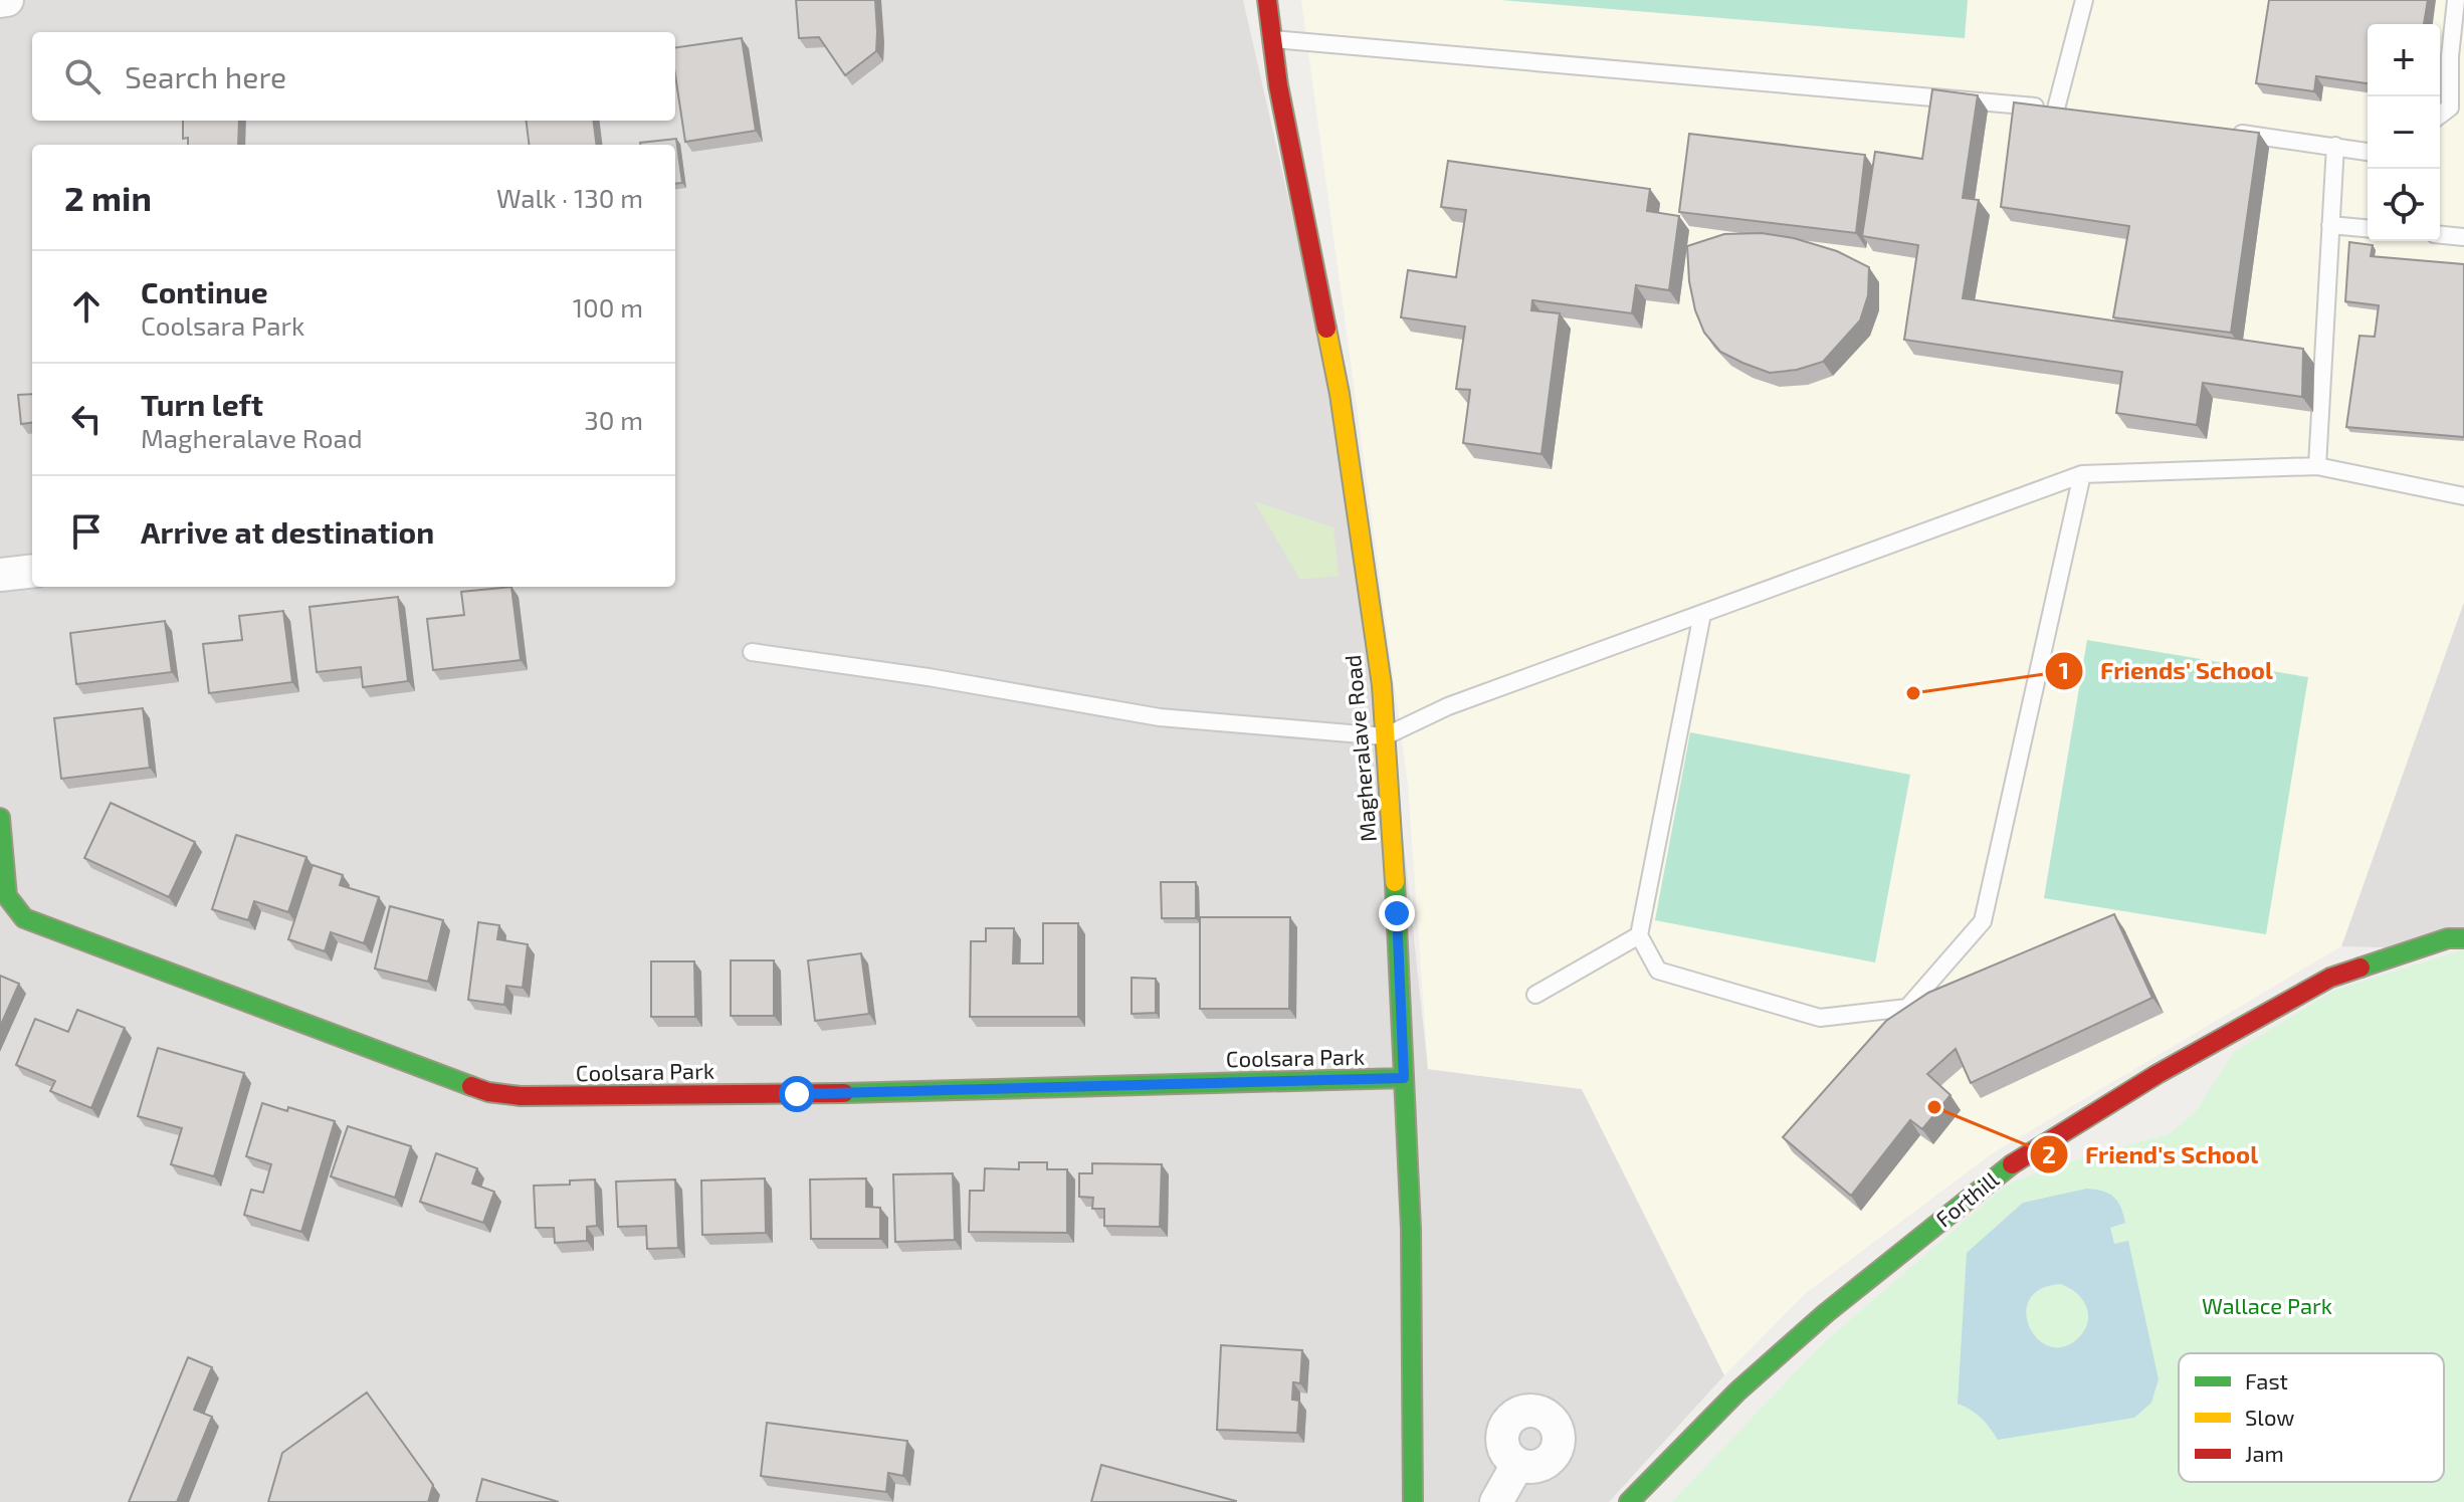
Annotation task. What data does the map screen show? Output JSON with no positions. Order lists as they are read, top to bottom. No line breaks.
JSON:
{"streets":{"street":["Magheralave Road","Coolsara Park","Forthill"]},"crossings":[["Magheralave Road","Coolsara Park"]],"parks":["Wallace Park"],"places":["Friends' School","Friend's School"],"legend":["Fast","Slow","Jam"],"page":{"map_buttons":["+","−"],"search":"Search here","heading":["2 min","Walk · 130 m"],"list":[["Continue","Coolsara Park","100 m"],["Turn left","Magheralave Road","30 m"],"Arrive at destination"]}}
